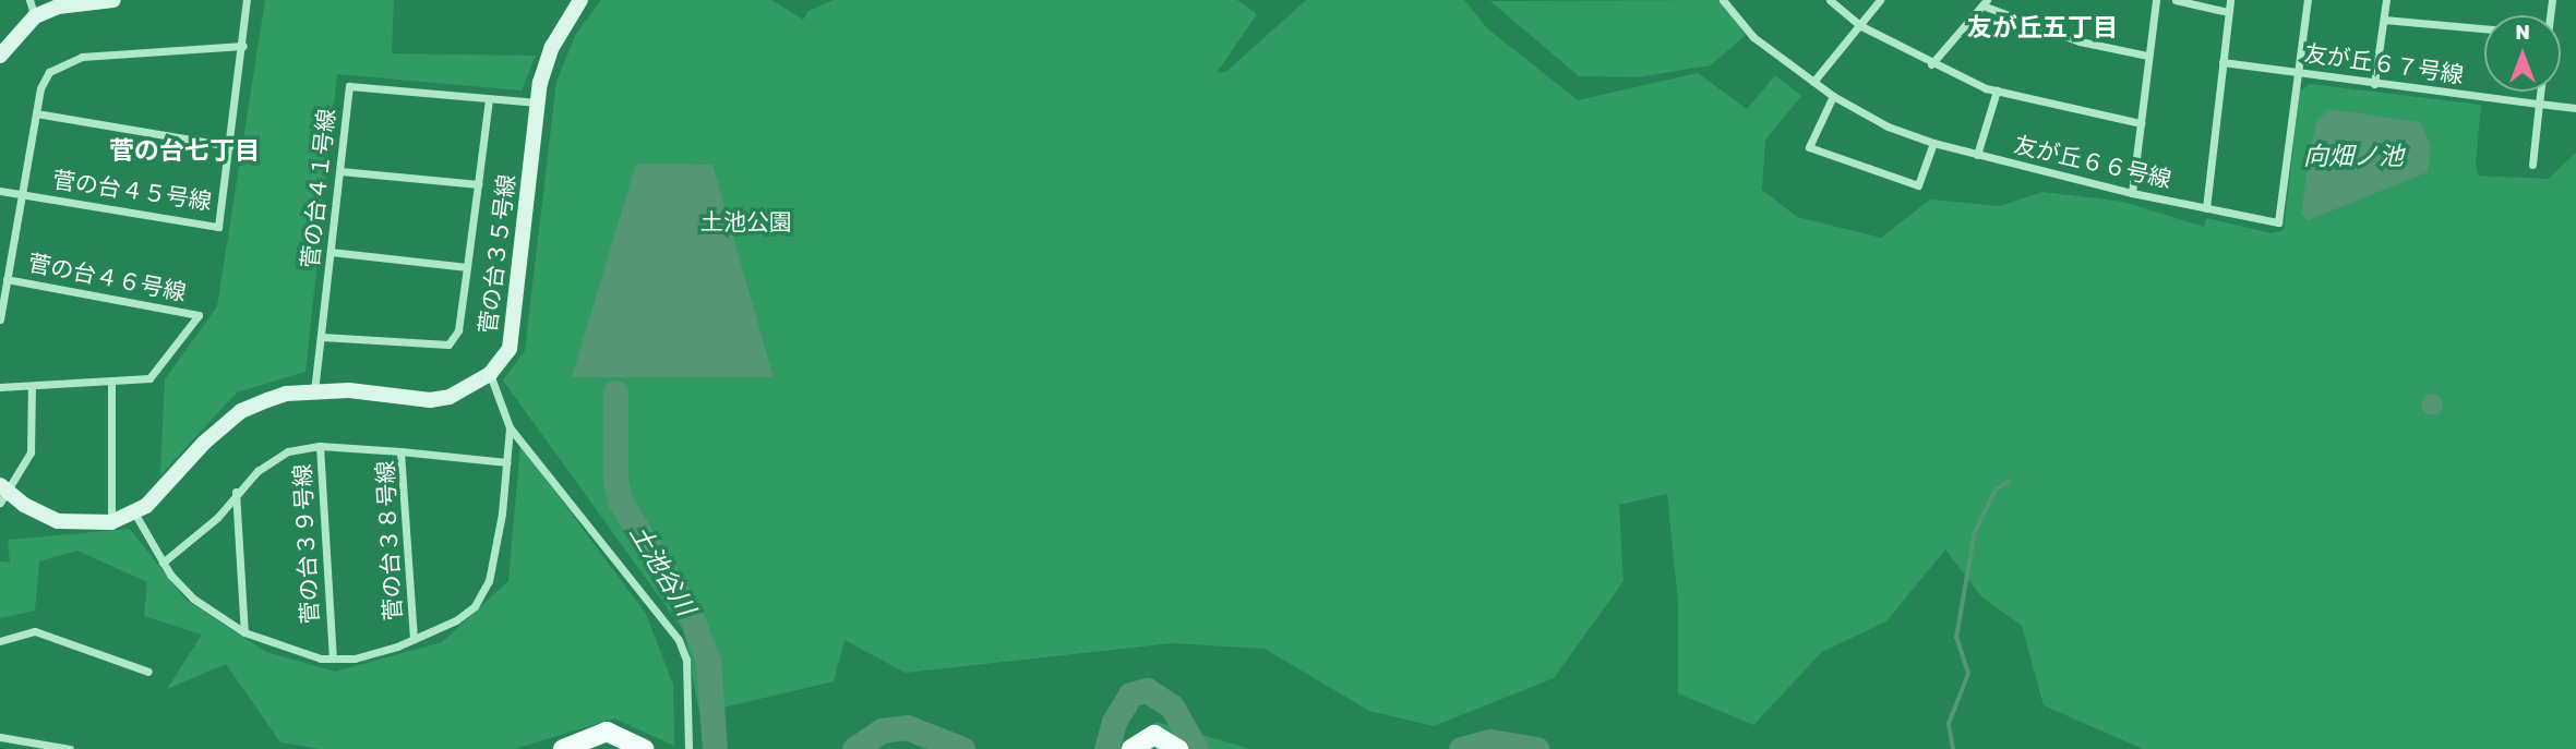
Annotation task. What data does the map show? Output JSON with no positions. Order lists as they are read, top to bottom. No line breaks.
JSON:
{"streets":{"street":["友が丘６７号線","友が丘６６号線","菅の台４１号線","菅の台４５号線","菅の台３５号線","菅の台４６号線","菅の台３８号線","菅の台３９号線"]},"crossings":[["友が丘６７号線","友が丘６６号線"],["菅の台４１号線","菅の台３５号線"]],"districts":["友が丘五丁目","菅の台七丁目"],"water":["向畑ノ池","土池谷川"],"parks":["土池公園"],"north":"top"}
